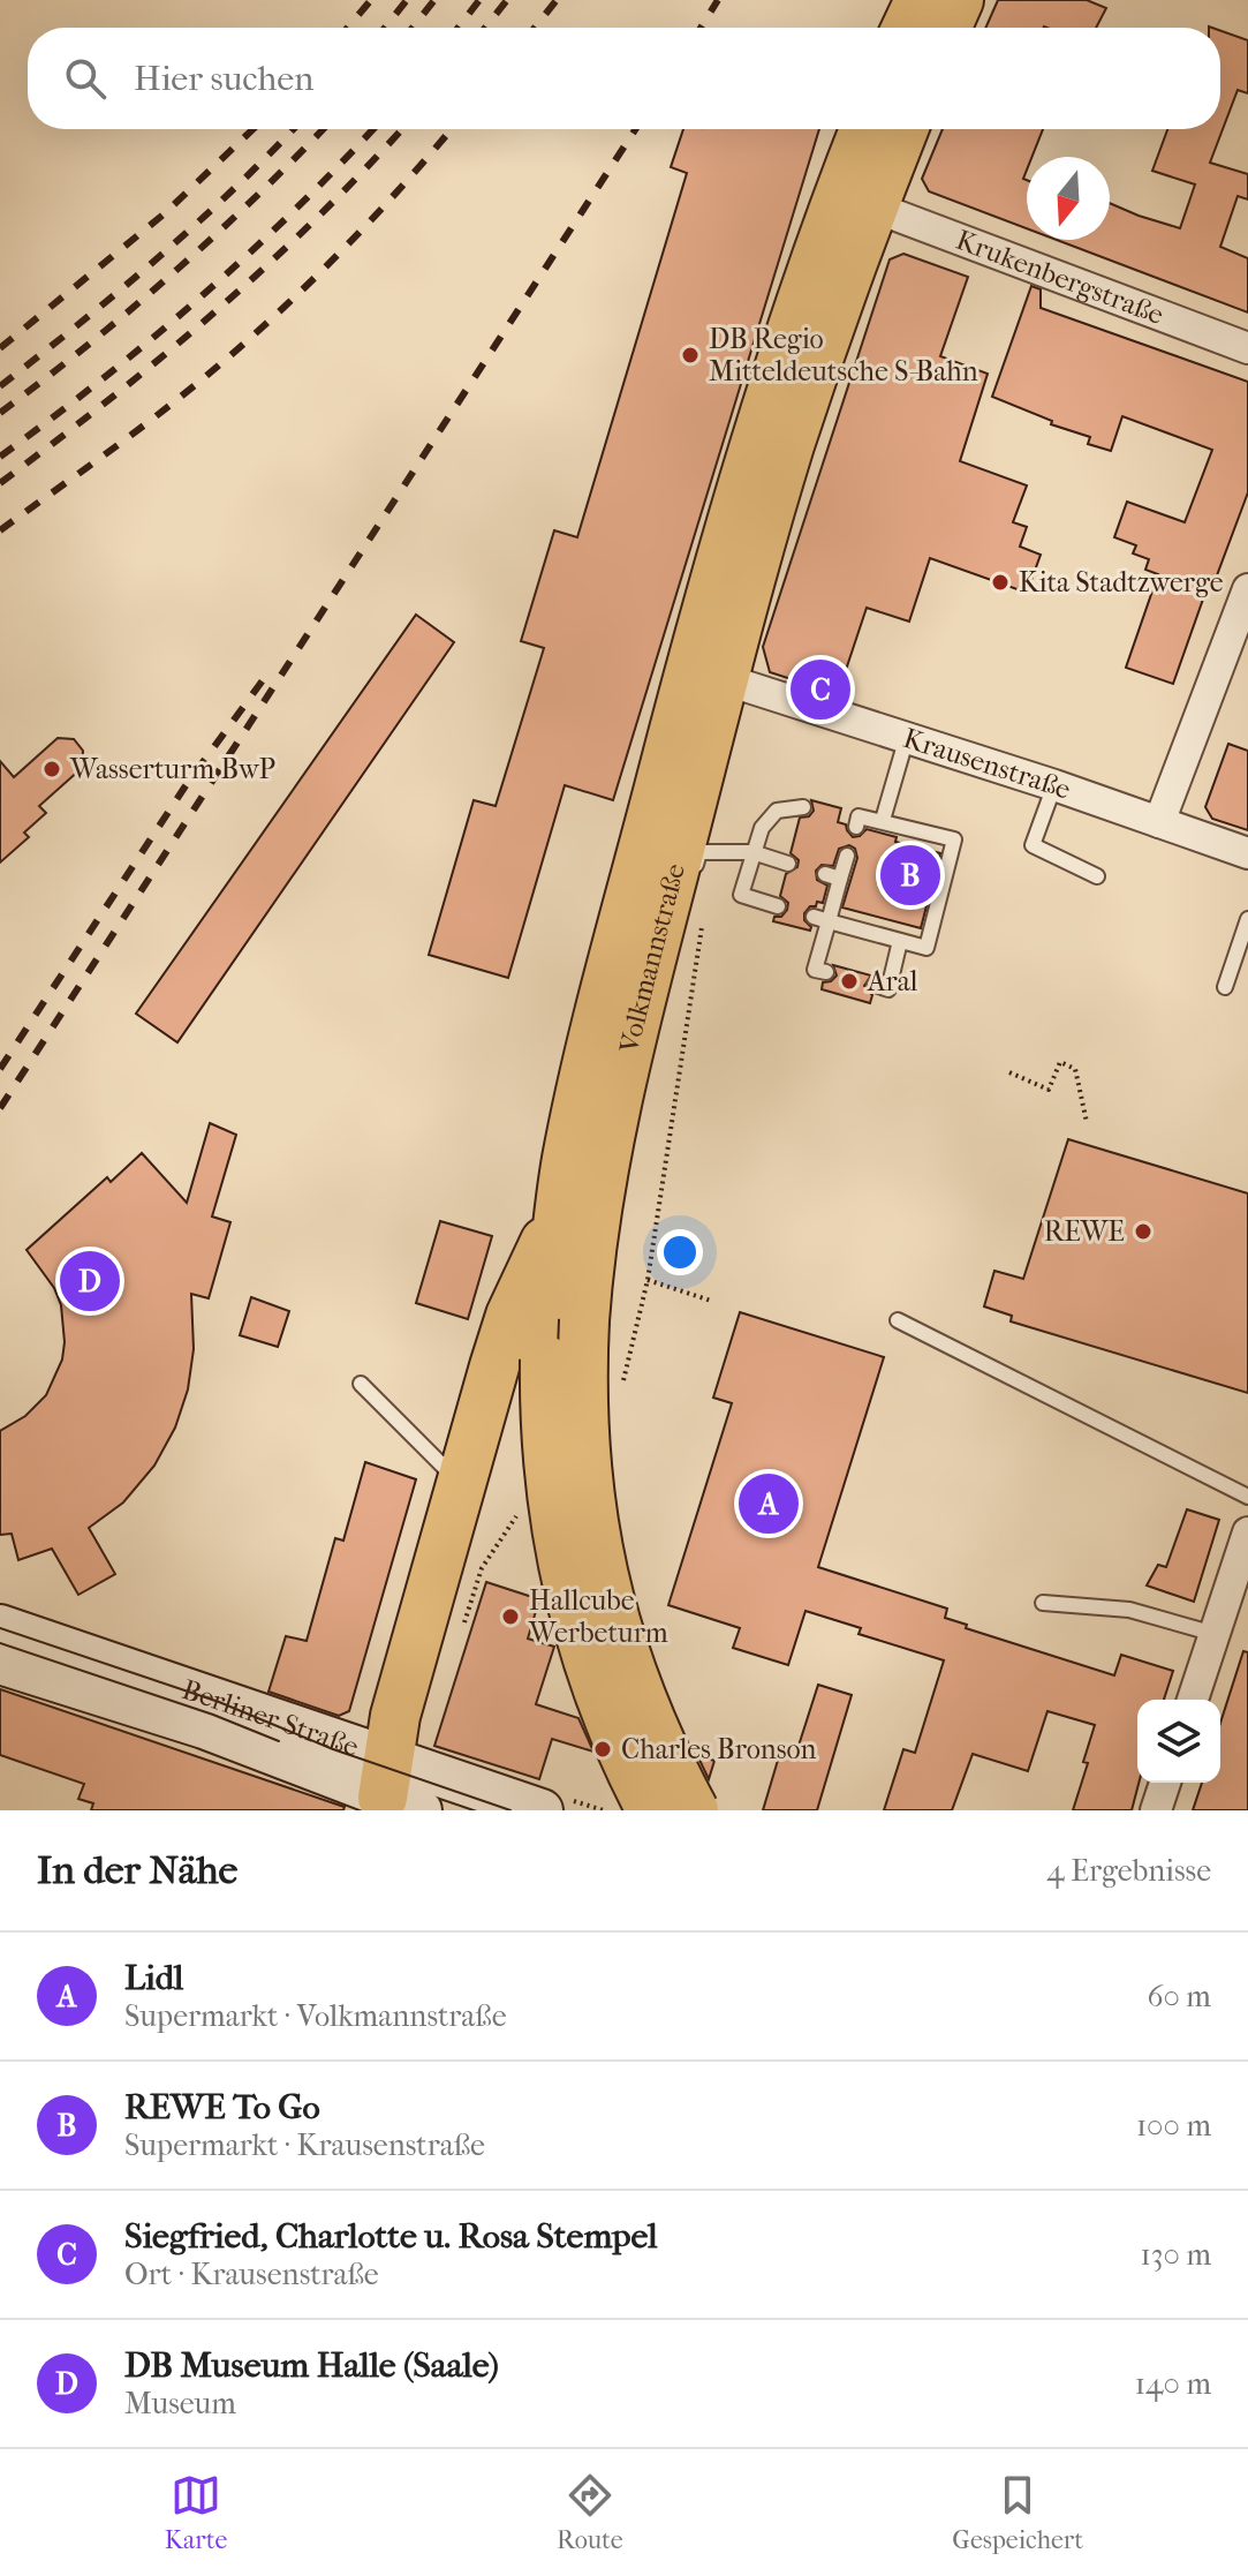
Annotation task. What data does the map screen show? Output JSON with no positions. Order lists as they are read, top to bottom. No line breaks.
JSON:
{"streets":{"main road":["Volkmannstraße"],"street":["Krukenbergstraße","Krausenstraße","Berliner Straße"]},"crossings":[["Krukenbergstraße","Volkmannstraße"],["Krausenstraße","Volkmannstraße"]],"places":["DB Regio Mitteldeutsche S-Bahn","Kita Stadtzwerge","Wasserturm BwP","Aral","REWE","Hallcube Werbeturm","Charles Bronson"],"north":"bottom","page":{"search":"Hier suchen","pins":["C","B","D","A"],"heading":["In der Nähe","4 Ergebnisse"],"list":[{"mark":"A","name":"Lidl","note":"Supermarkt · Volkmannstraße","value":"60 m"},{"mark":"B","name":"REWE To Go","note":"Supermarkt · Krausenstraße","value":"100 m"},{"mark":"C","name":"Siegfried, Charlotte u. Rosa Stempel","note":"Ort · Krausenstraße","value":"130 m"},{"mark":"D","name":"DB Museum Halle (Saale)","note":"Museum","value":"140 m"}],"nav":["Karte","Route","Gespeichert"]}}
